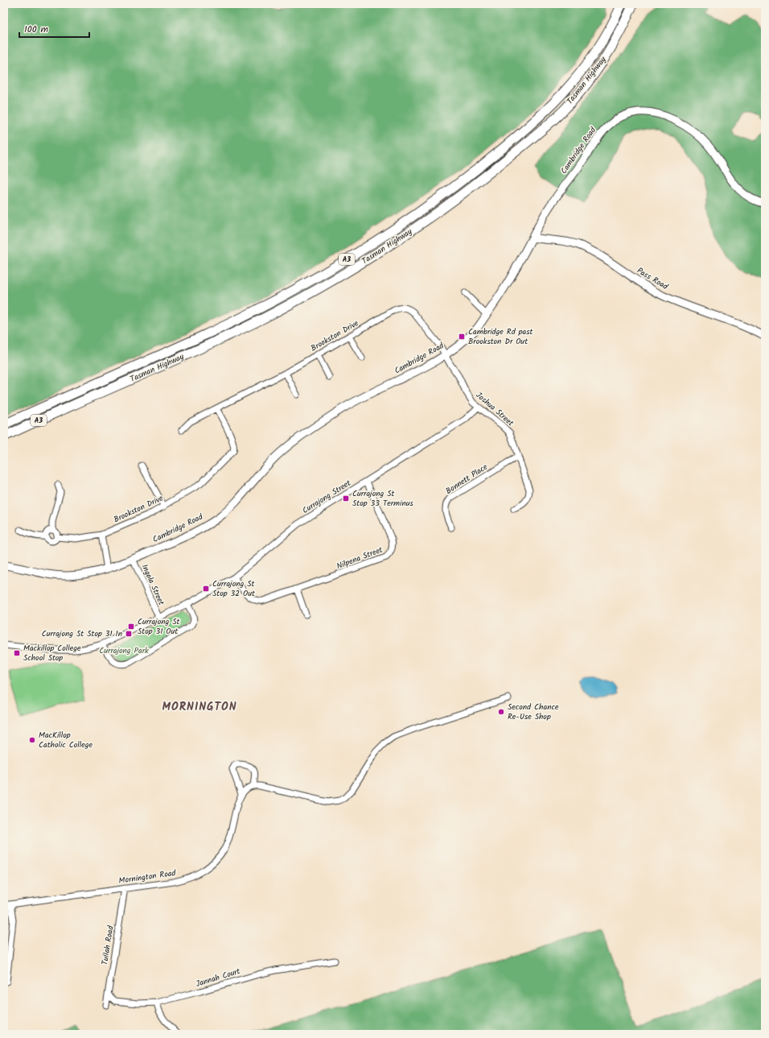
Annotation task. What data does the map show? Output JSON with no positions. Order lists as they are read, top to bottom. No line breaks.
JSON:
{"streets":{"highway":["Tasman Highway","A3"],"main road":["Cambridge Road","Pass Road"],"street":["Brookston Drive","Joshua Street","Bonnett Place","Currajong Street","Nilpena Street","Ingola Street","Mornington Road","Tullah Road","Jannah Court"]},"crossings":[["Cambridge Road","Pass Road"],["Cambridge Road","Brookston Drive"],["Cambridge Road","Joshua Street"],["Cambridge Road","Ingola Street"],["Brookston Drive","Joshua Street"],["Joshua Street","Bonnett Place"],["Joshua Street","Currajong Street"],["Currajong Street","Nilpena Street"],["Currajong Street","Ingola Street"],["Mornington Road","Tullah Road"],["Tullah Road","Jannah Court"]],"districts":["MORNINGTON"],"parks":["Currajong Park"],"places":{"transit":["Cambridge Rd past Brookston Dr Out","Currajong St Stop 33 Terminus","Currajong St Stop 32 Out","Currajong St Stop 31 Out","Currajong St Stop 31 In","Mackillop College School Stop"],"other":["Second Chance Re-Use Shop","MacKillop Catholic College"]},"scale_bar":"100 m"}
